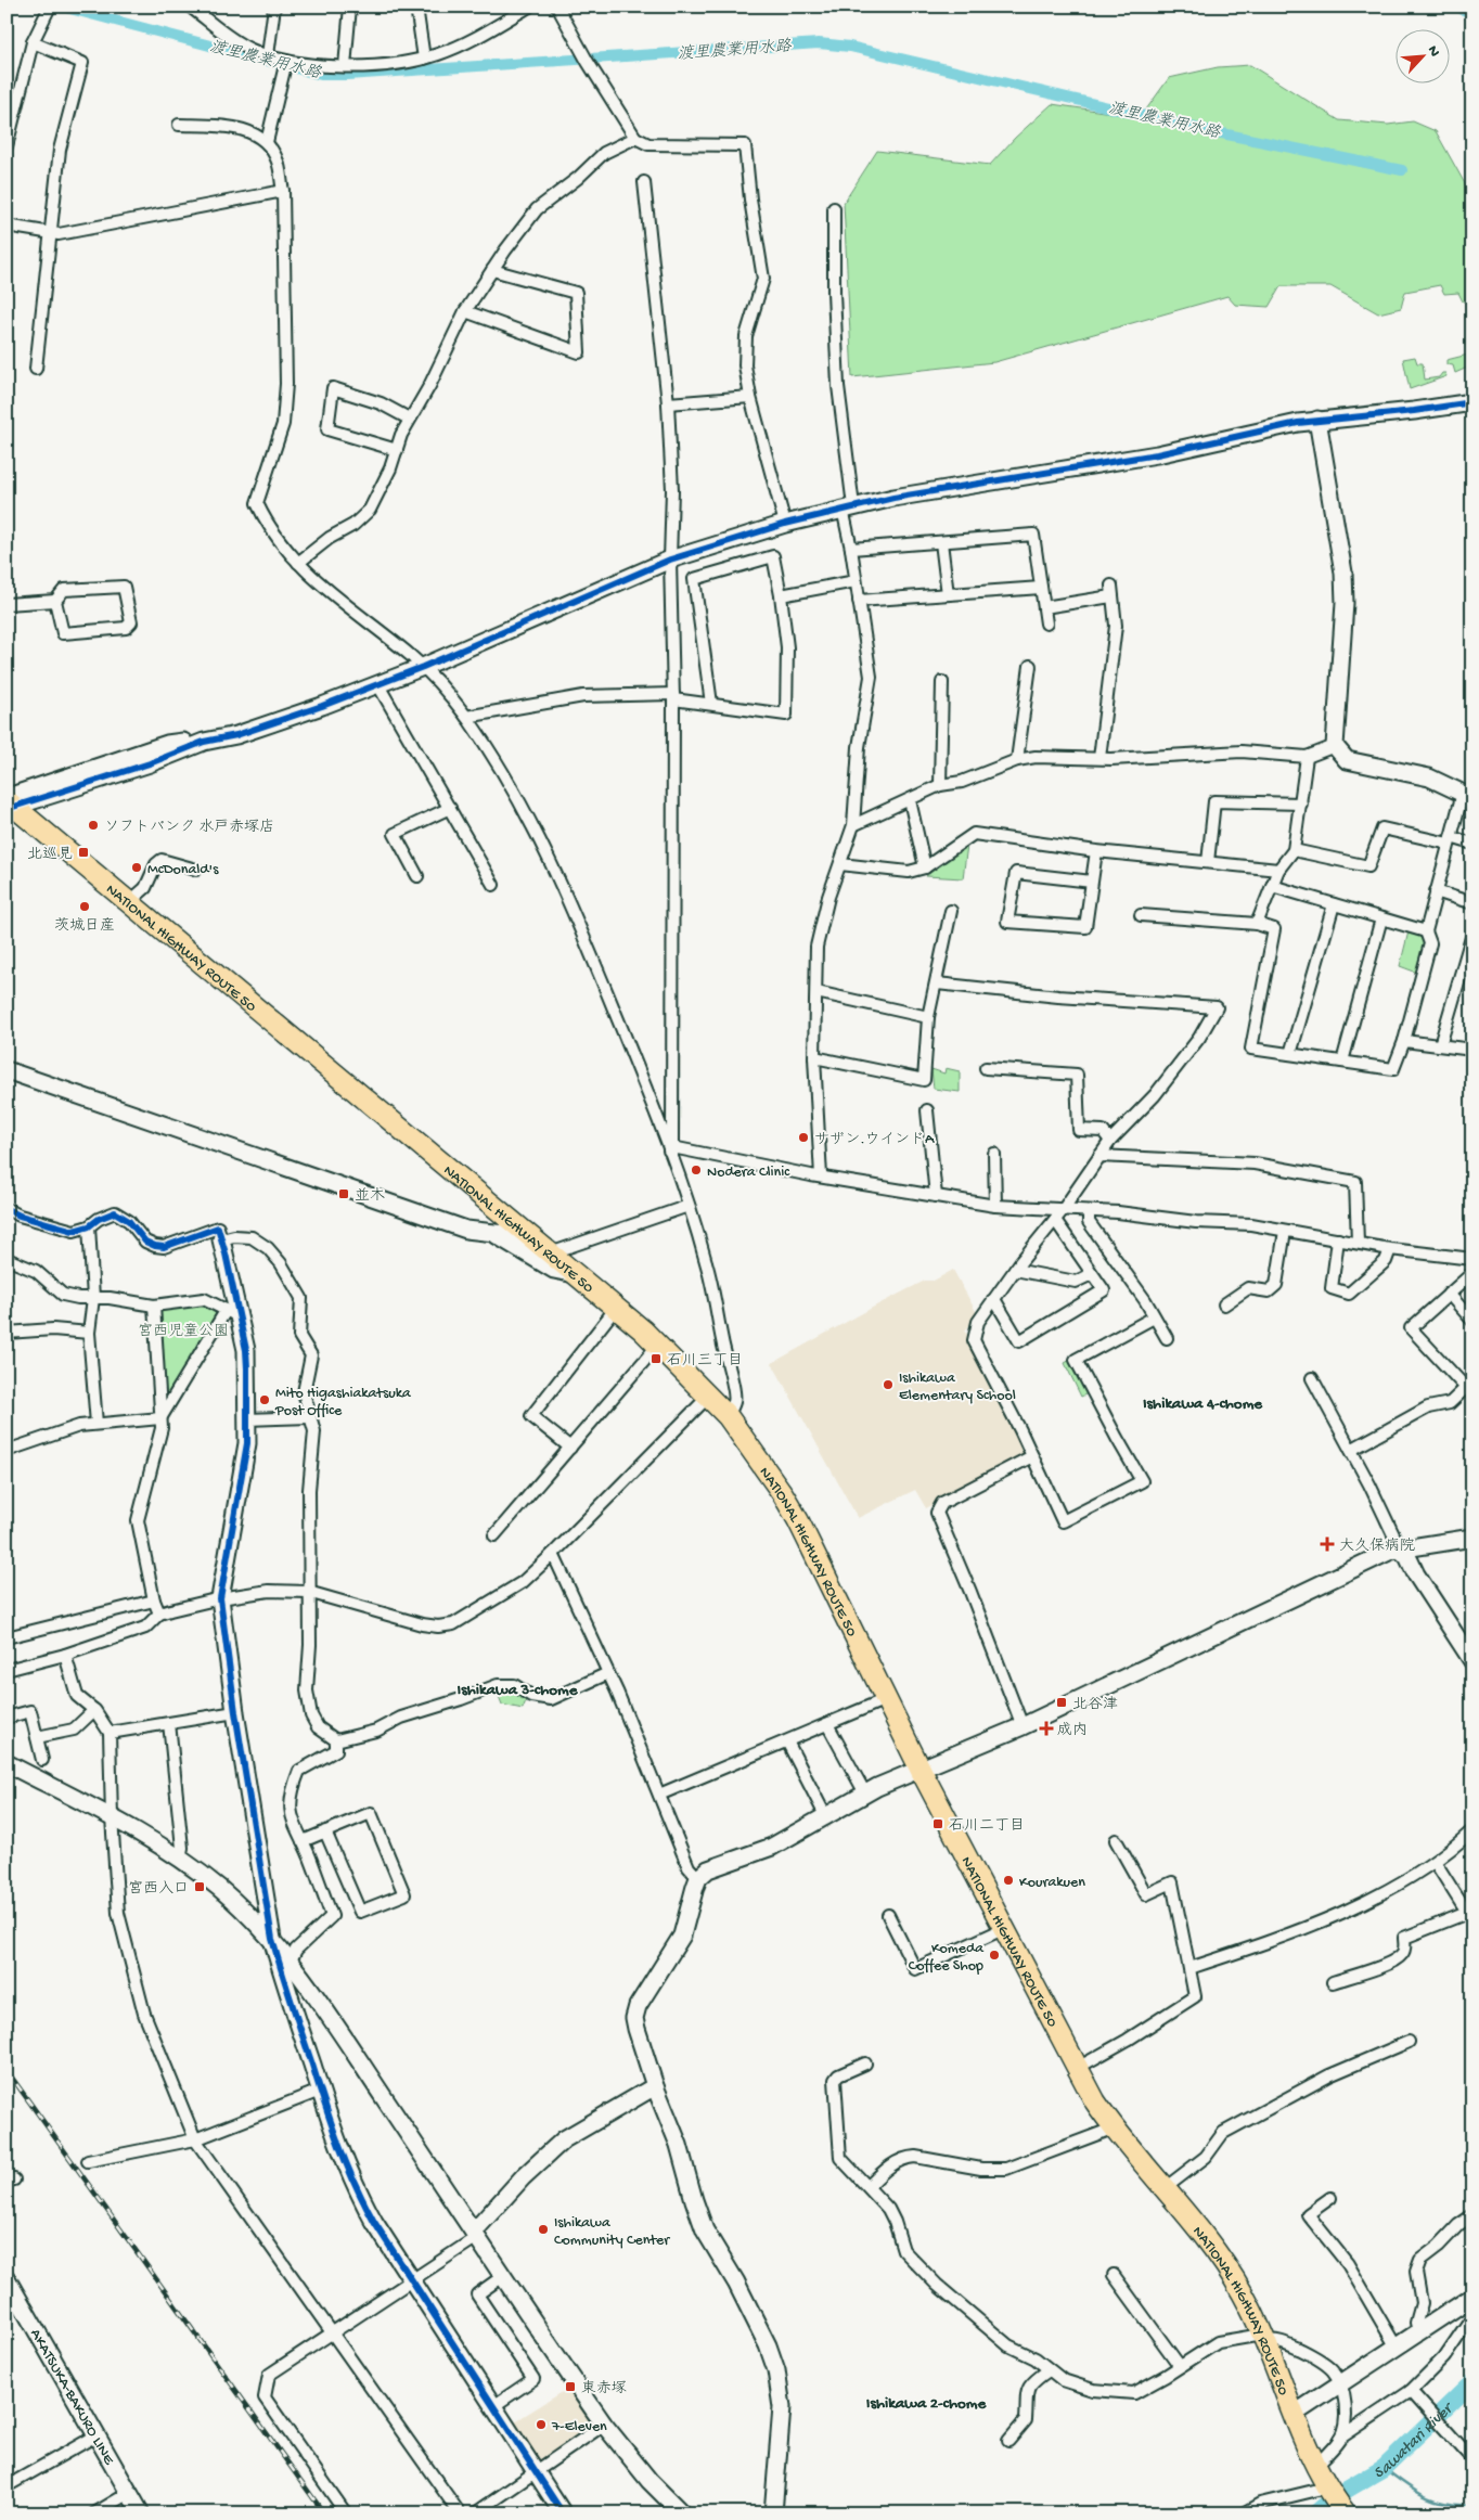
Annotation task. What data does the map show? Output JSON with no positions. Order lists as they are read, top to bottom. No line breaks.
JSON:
{"streets":{"highway":["NATIONAL HIGHWAY ROUTE 50"],"street":["AKATSUKA-BAKURO LINE"]},"districts":["Ishikawa 4-chome","Ishikawa 3-chome","Ishikawa 2-chome"],"water":["渡里農業用水路","Sawatari River"],"parks":["宮西児童公園"],"places":{"other":["ソフトバンク 水戸赤塚店","McDonald's","茨城日産","サザン.ウインドA","Nodera Clinic","Ishikawa Elementary School","Mito Higashiakatsuka Post Office","Kourakuen","Komeda Coffee Shop","Ishikawa Community Center","7-Eleven"],"transit":["北巡見","並木","石川三丁目","北谷津","石川二丁目","宮西入口","東赤塚"],"health":["大久保病院","成内"]},"north":"top right"}
